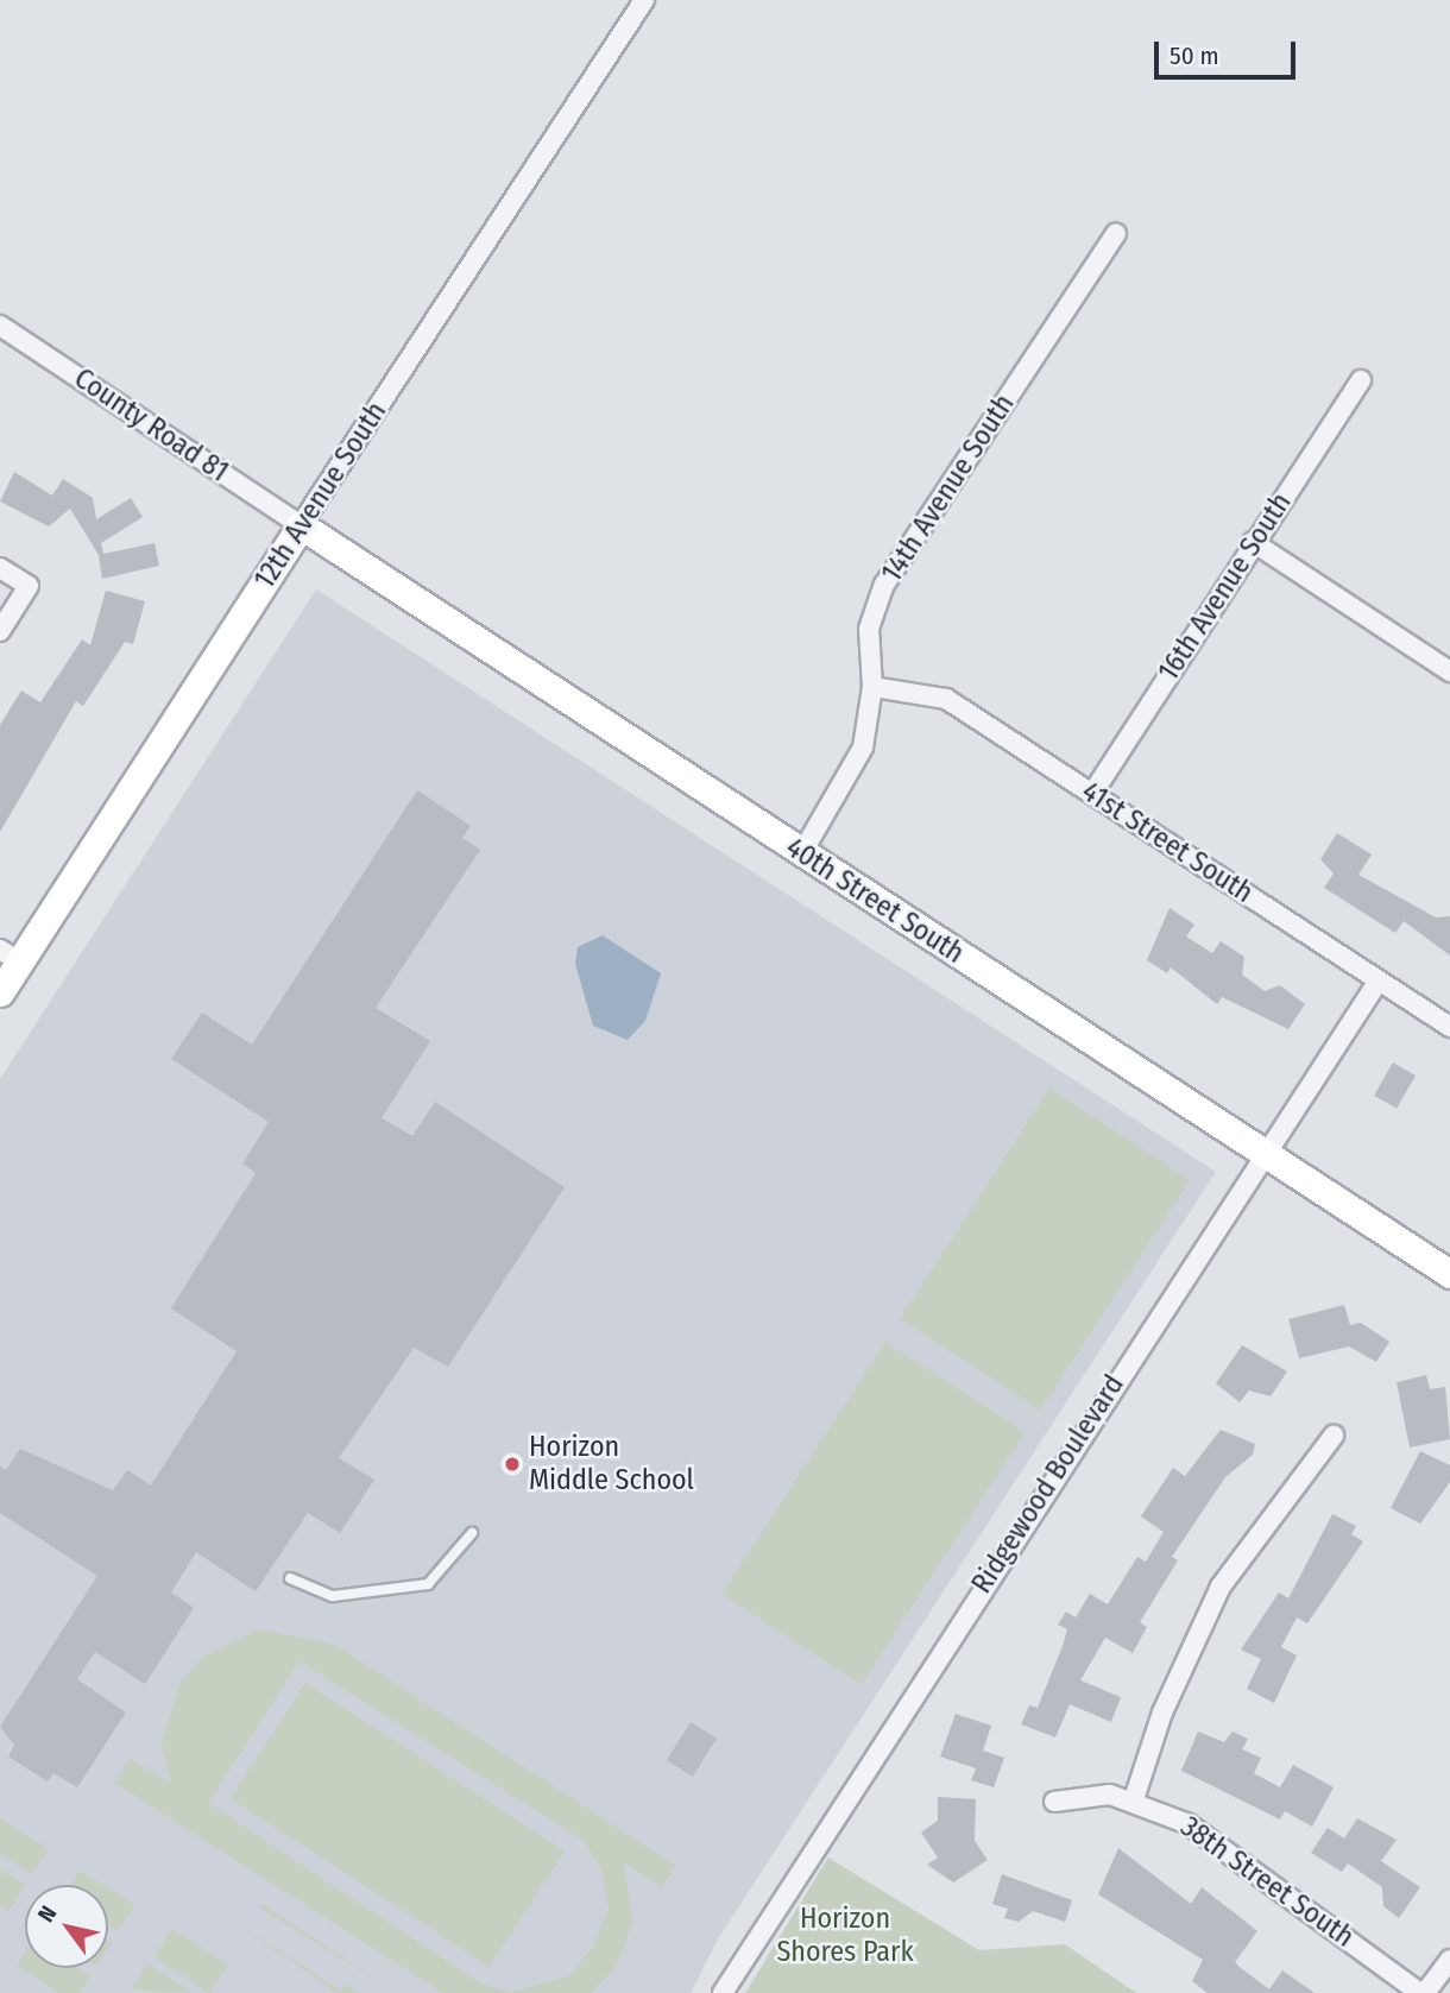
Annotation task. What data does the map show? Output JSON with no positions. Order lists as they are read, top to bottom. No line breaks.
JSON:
{"streets":{"street":["County Road 81","14th Avenue South","12th Avenue South","16th Avenue South","41st Street South","40th Street South","Ridgewood Boulevard","38th Street South"]},"crossings":[["County Road 81","12th Avenue South"],["County Road 81","40th Street South"],["14th Avenue South","41st Street South"],["14th Avenue South","40th Street South"],["12th Avenue South","40th Street South"],["16th Avenue South","41st Street South"],["41st Street South","Ridgewood Boulevard"],["40th Street South","Ridgewood Boulevard"]],"parks":["Horizon Shores Park"],"places":["Horizon Middle School"],"scale_bar":"50 m","north":"top left"}
